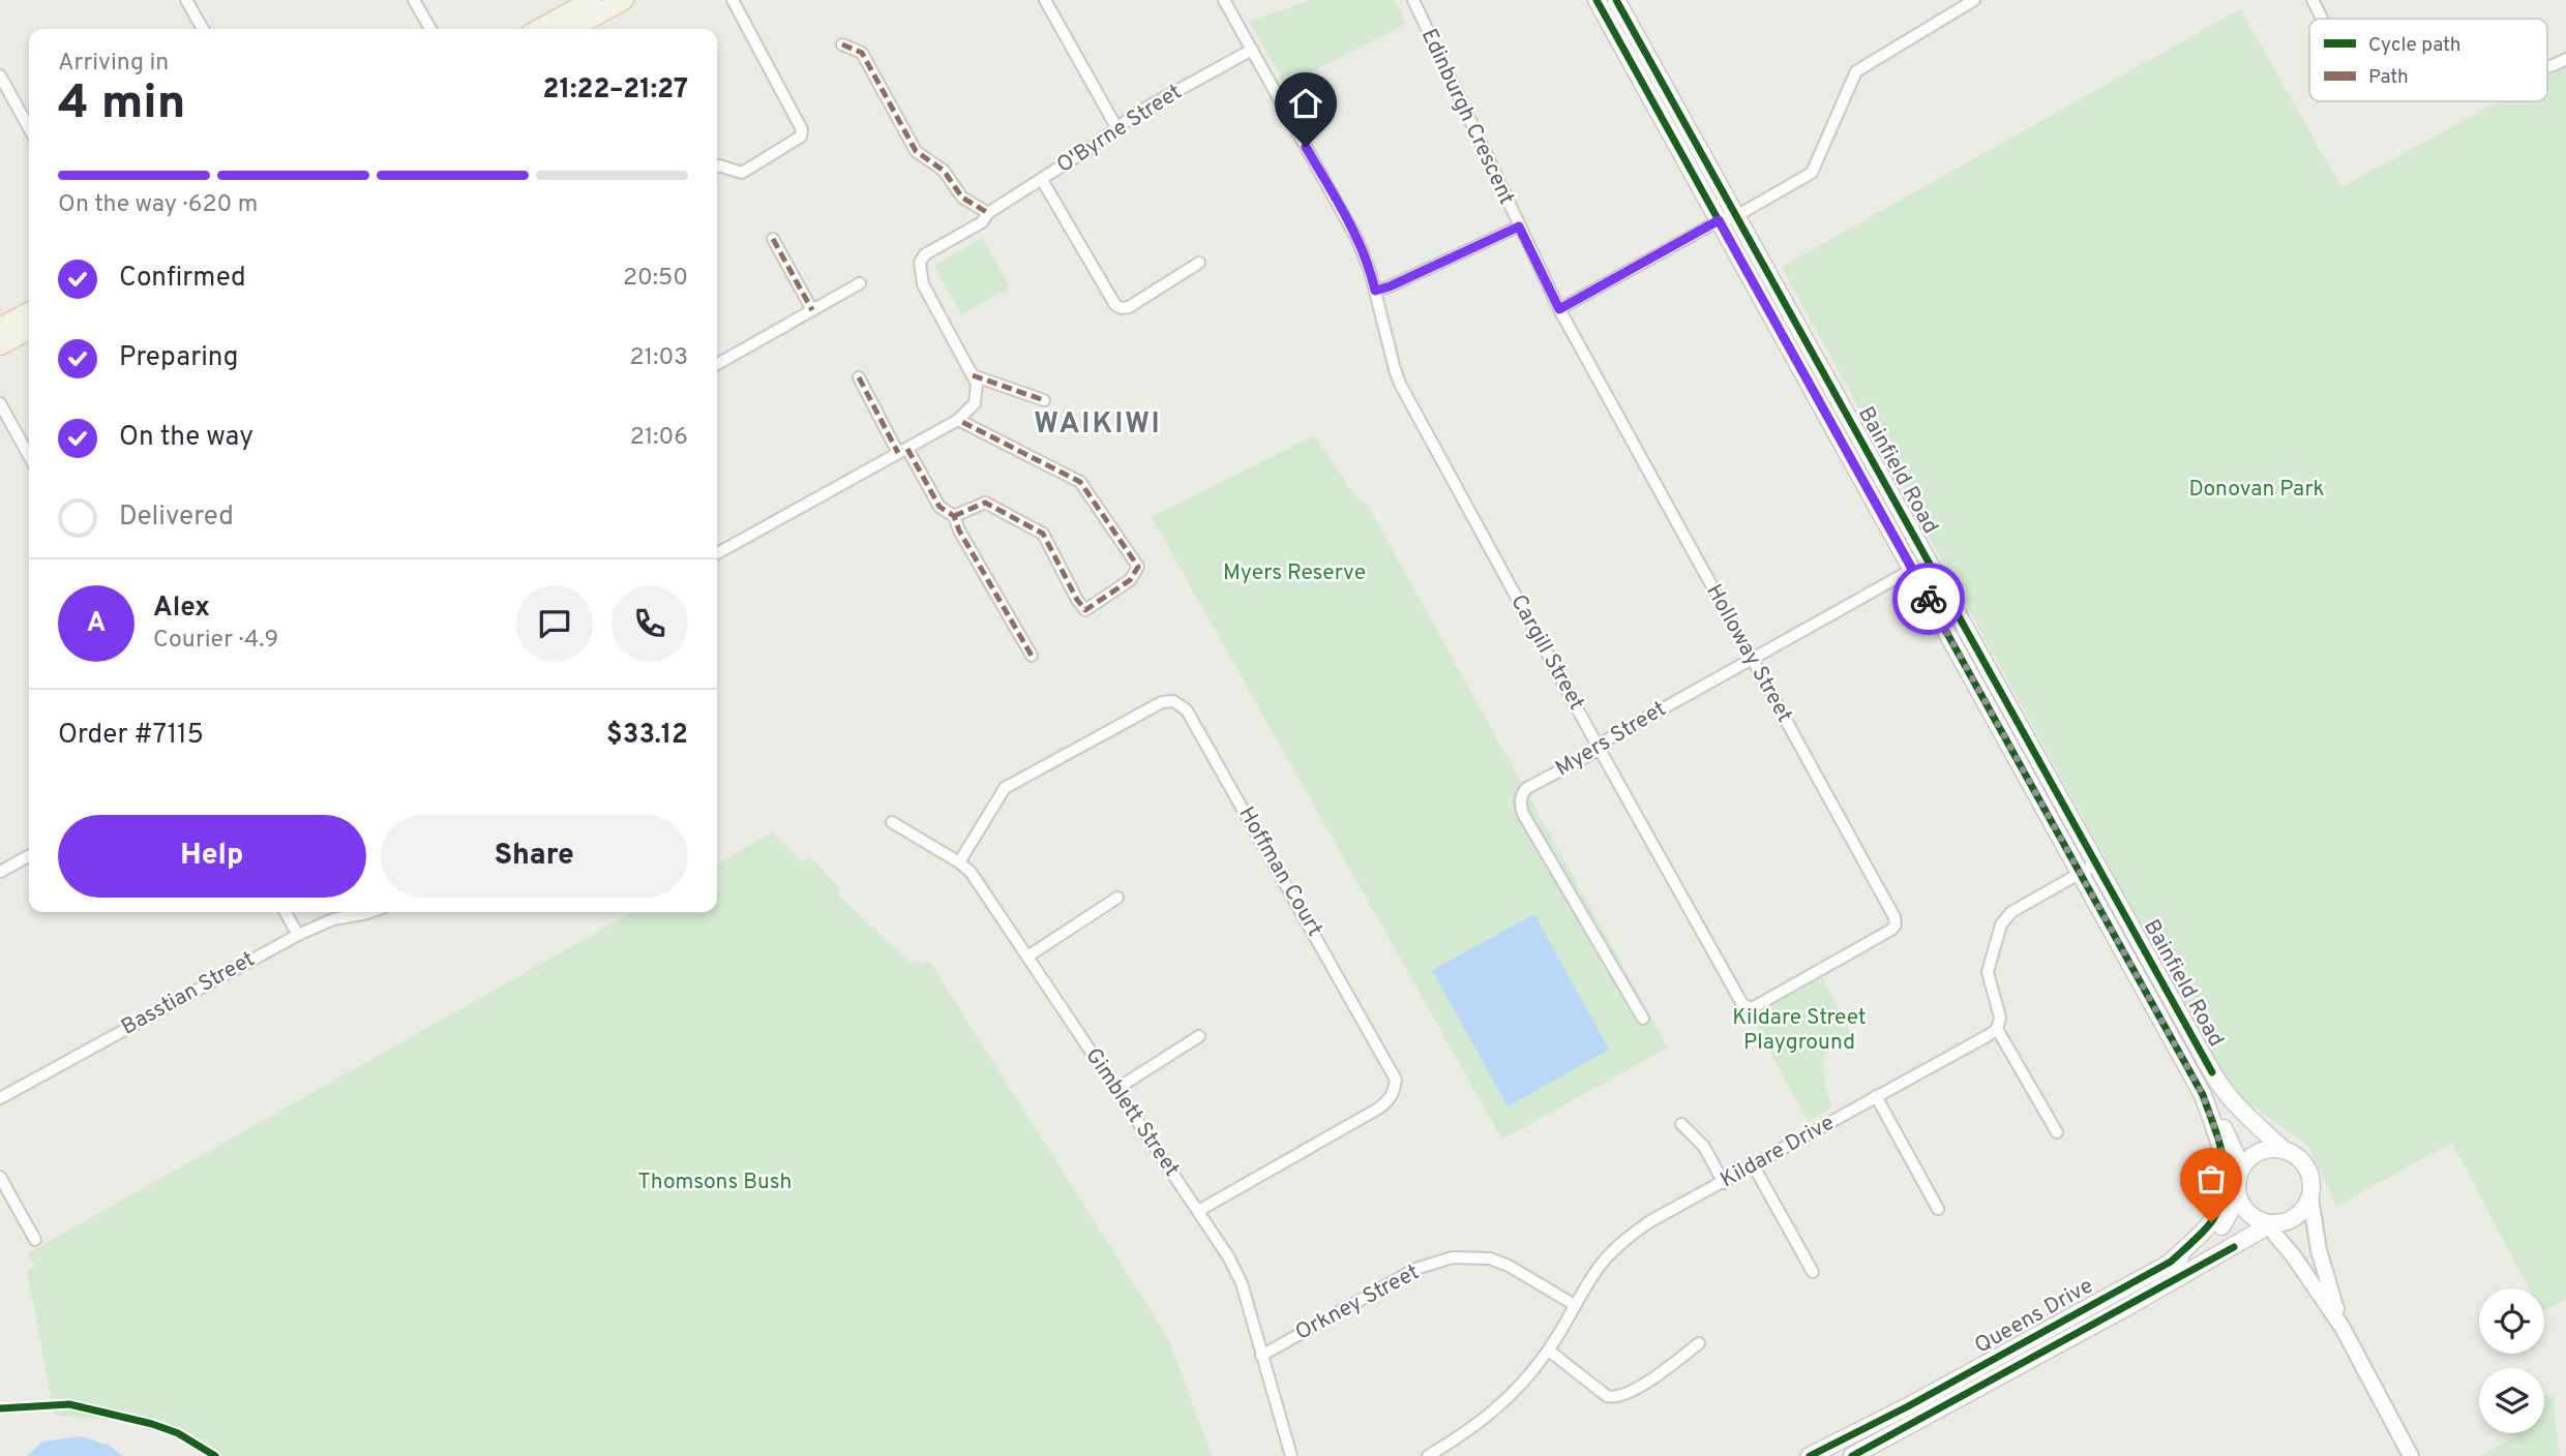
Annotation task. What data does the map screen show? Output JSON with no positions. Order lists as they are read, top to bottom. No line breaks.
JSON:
{"streets":{"main road":["Bainfield Road","Queens Drive"],"street":["Edinburgh Crescent","O'Byrne Street","Cargill Street","Holloway Street","Myers Street","Hoffman Court","Basstian Street","Gimblett Street","Kildare Drive","Orkney Street"]},"crossings":[["Edinburgh Crescent","Cargill Street"],["Edinburgh Crescent","Holloway Street"],["Bainfield Road","Myers Street"],["Bainfield Road","Queens Drive"],["Cargill Street","Holloway Street"],["Cargill Street","Myers Street"],["Holloway Street","Myers Street"],["Hoffman Court","Gimblett Street"],["Gimblett Street","Orkney Street"],["Kildare Drive","Orkney Street"]],"districts":["WAIKIWI"],"parks":["Donovan Park","Myers Reserve","Kildare Street Playground","Thomsons Bush"],"legend":["Cycle path","Path"],"page":{"heading":["4 min","Arriving in","21:22–21:27"],"panel":["Alex","Courier · 4.9","Order #7115","$33.12"],"bar":"On the way · 620 m","list":[["Confirmed","20:50"],["Preparing","21:03"],["On the way","21:06"],"Delivered"],"round":"A","buttons":["Help","Share"]}}
